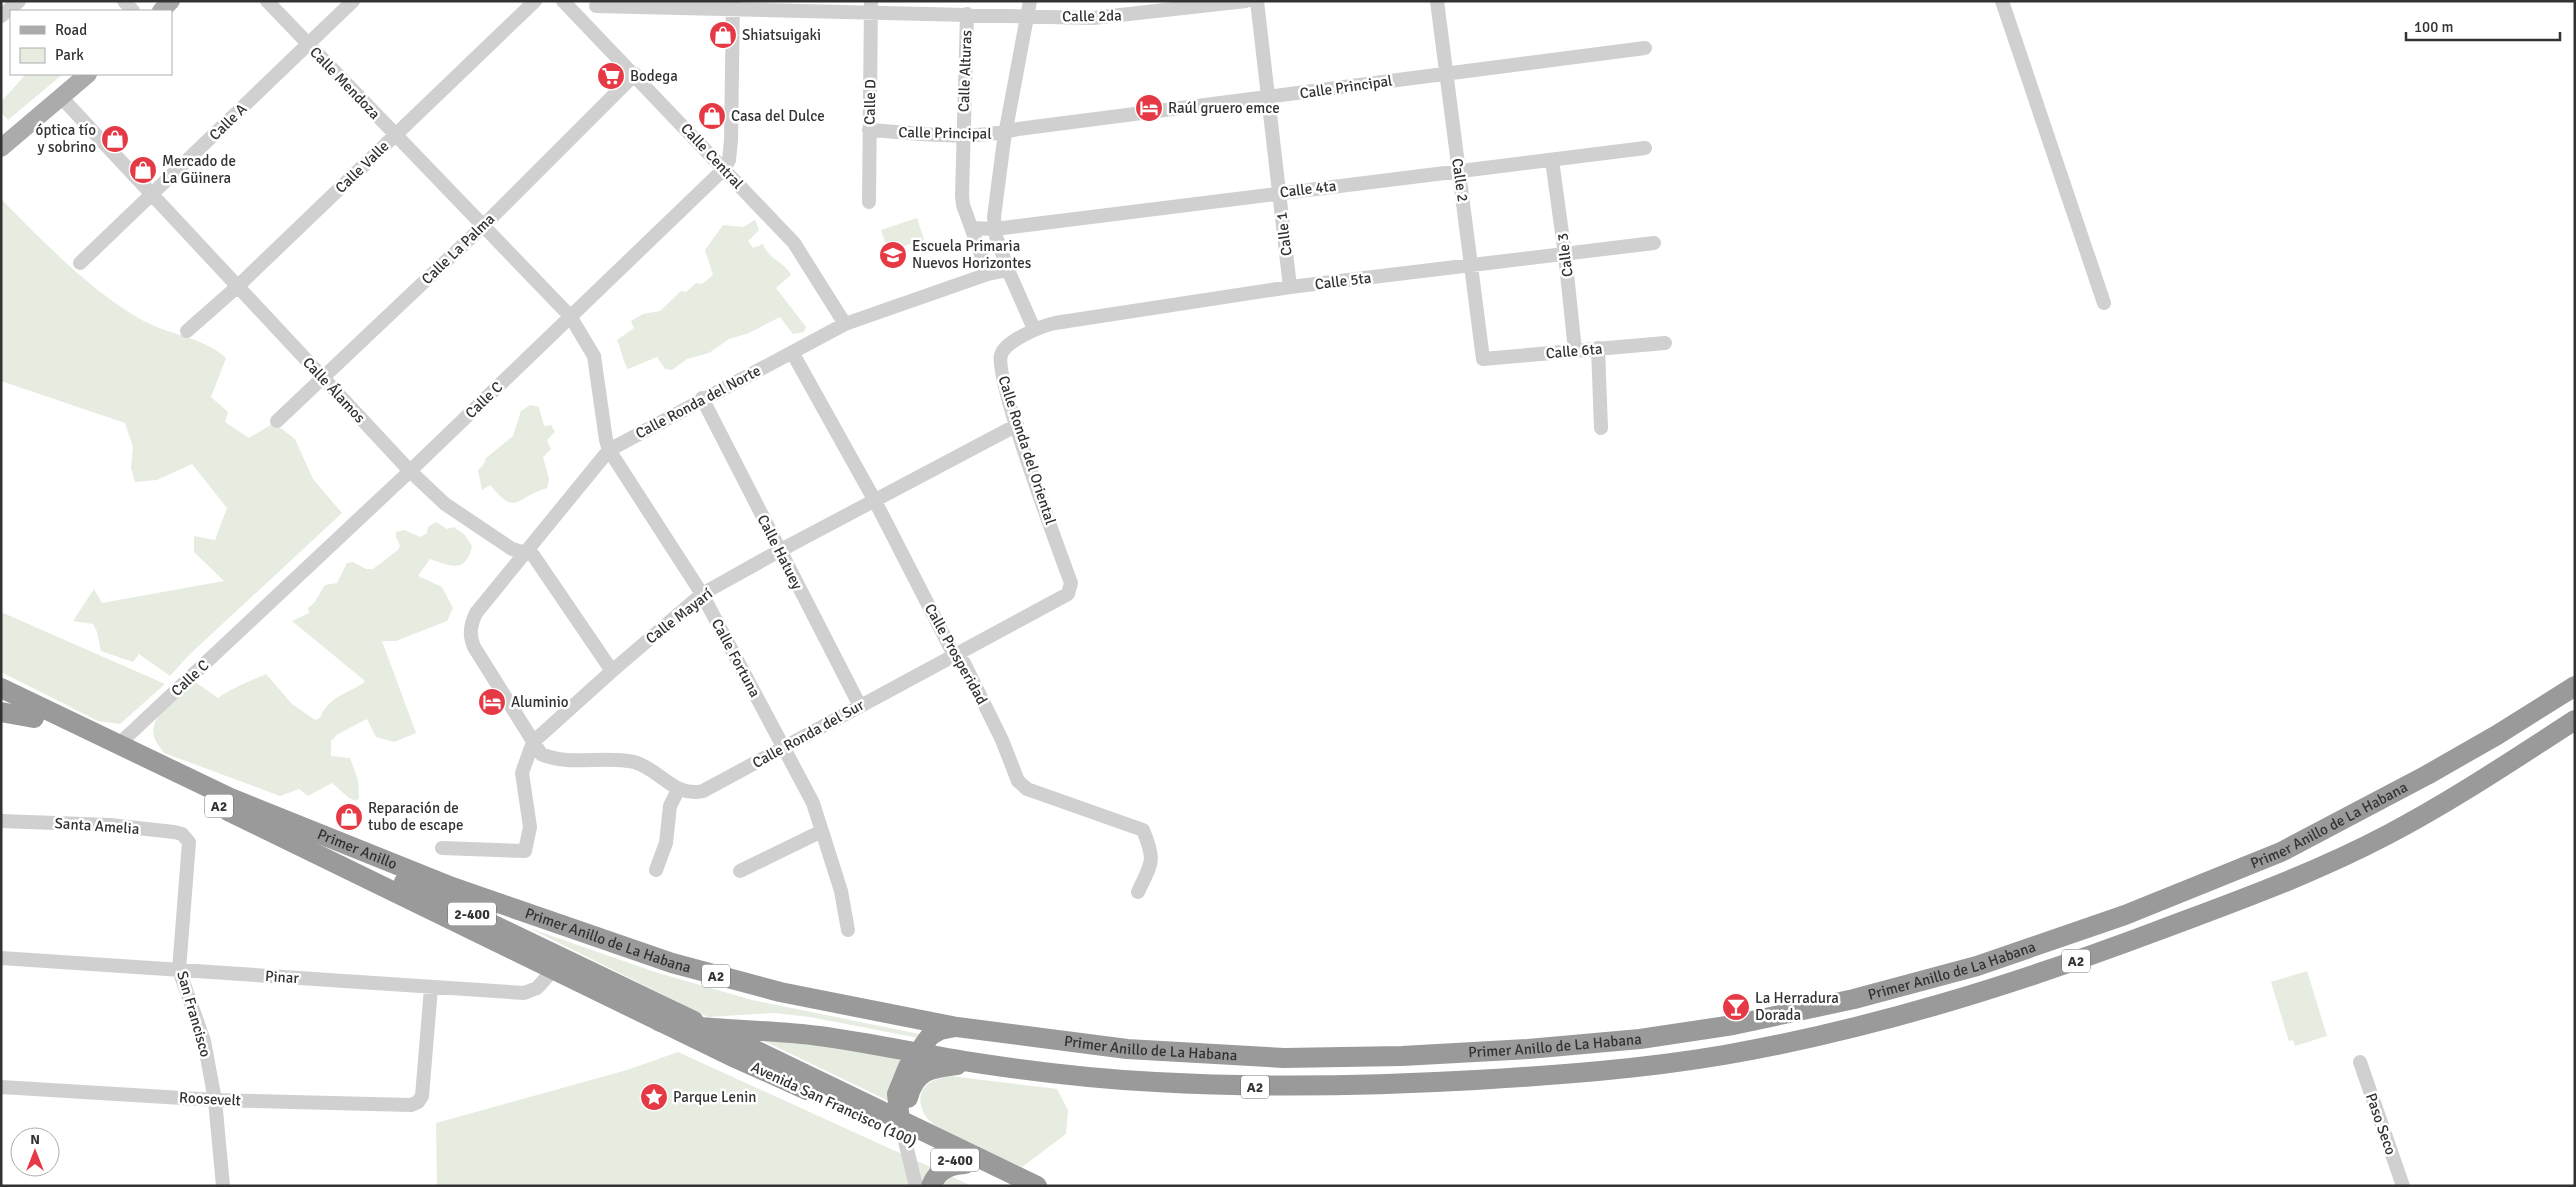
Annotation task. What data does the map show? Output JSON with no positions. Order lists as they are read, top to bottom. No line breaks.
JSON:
{"streets":{"highway":["A2","Primer Anillo de La Habana","Primer Anillo","2-400","Avenida San Francisco (100)"],"street":["Calle 2da","Calle Alturas","Calle Mendoza","Calle Principal","Calle D","Calle A","Calle Central","Calle Valle","Calle 2","Calle 4ta","Calle 1","Calle La Palma","Calle 3","Calle 5ta","Calle 6ta","Calle Álamos","Calle C","Calle Ronda del Norte","Calle Ronda del Oriental","Calle Hatuey","Calle Mayarí","Calle Prosperidad","Calle Fortuna","Calle Ronda del Sur","Santa Amelia","Pinar","San Francisco","Roosevelt","Paso Seco"]},"crossings":[["Calle 2da","Calle Alturas"],["Calle 2da","Calle D"],["Calle Alturas","Calle Principal"],["Calle Alturas","Calle 4ta"],["Calle Alturas","Calle Ronda del Norte"],["Calle Mendoza","Calle A"],["Calle Mendoza","Calle Valle"],["Calle Mendoza","Calle La Palma"],["Calle Mendoza","Calle C"],["Calle Mendoza","Calle Fortuna"],["Calle Principal","Calle D"],["Calle Principal","Calle 2"],["Calle Principal","Calle 1"],["Calle A","Calle Álamos"],["Calle Central","Calle La Palma"],["Calle Central","Calle C"],["Calle Central","Calle Ronda del Norte"],["Calle Valle","Calle Álamos"],["Calle 2","Calle 4ta"],["Calle 2","Calle 5ta"],["Calle 2","Calle 6ta"],["Calle 4ta","Calle 1"],["Calle 4ta","Calle 3"],["Calle 1","Calle 5ta"],["Calle La Palma","Calle Álamos"],["Calle 3","Calle 5ta"],["Calle 3","Calle 6ta"],["Calle 5ta","Calle Ronda del Oriental"],["Calle Álamos","Calle C"],["Calle Álamos","Calle Ronda del Norte"],["Calle Álamos","Calle Mayarí"],["Calle C","Calle Fortuna"],["Calle C","A2"],["Calle Ronda del Norte","Calle Hatuey"],["Calle Ronda del Norte","Calle Mayarí"],["Calle Ronda del Norte","Calle Prosperidad"],["Calle Ronda del Norte","Calle Fortuna"],["Calle Ronda del Oriental","Calle Mayarí"],["Calle Ronda del Oriental","Calle Ronda del Sur"],["Calle Hatuey","Calle Mayarí"],["Calle Hatuey","Calle Ronda del Sur"],["Calle Mayarí","Calle Prosperidad"],["Calle Mayarí","Calle Fortuna"],["Calle Prosperidad","Calle Ronda del Sur"],["Calle Fortuna","Calle Ronda del Sur"],["A2","Primer Anillo de La Habana"],["A2","Primer Anillo"],["A2","2-400"],["A2","Pinar"],["A2","Avenida San Francisco (100)"],["Primer Anillo de La Habana","Primer Anillo"],["Santa Amelia","San Francisco"],["Primer Anillo","2-400"],["2-400","Avenida San Francisco (100)"],["Pinar","San Francisco"],["Pinar","Roosevelt"],["San Francisco","Roosevelt"]],"places":{"shop":["Shiatsuigaki","Casa del Dulce","óptica tío y sobrino","Mercado de La Güinera","Reparación de tubo de escape"],"supermarket":["Bodega"],"hotel":["Raúl gruero emce","Aluminio"],"school or university":["Escuela Primaria Nuevos Horizontes"],"bar":["La Herradura Dorada"],"place":["Parque Lenin"]},"legend":["Road","Park"],"scale_bar":"100 m","north":"top"}
